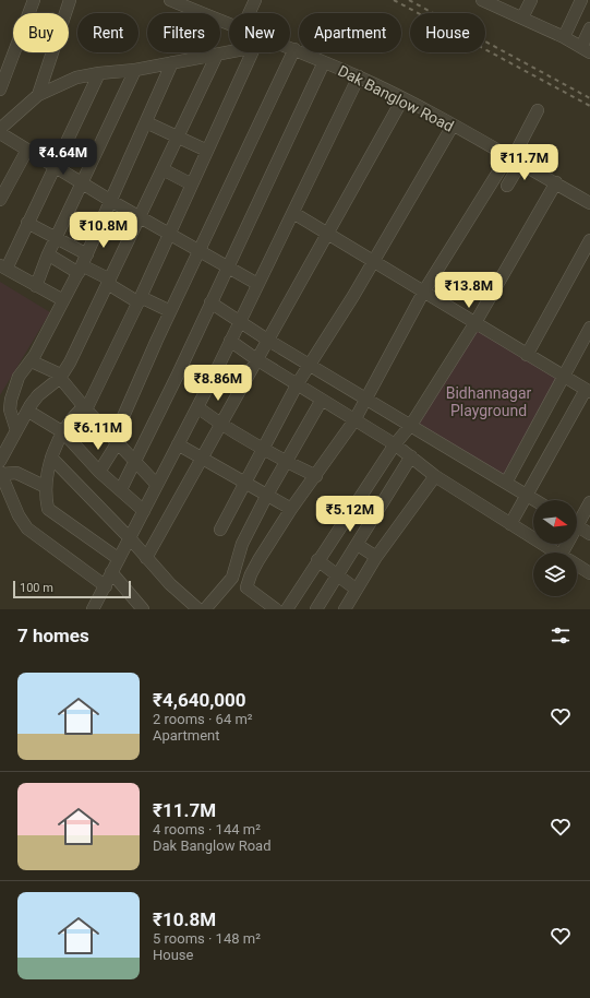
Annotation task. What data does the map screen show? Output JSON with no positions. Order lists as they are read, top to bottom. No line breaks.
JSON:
{"streets":{"street":["Dak Banglow Road"]},"parks":["Bidhannagar Playground"],"scale_bar":"100 m","north":"right","page":{"chip":["Buy","Rent","Filters","New","Apartment","House"],"price":["₹4.64M","₹11.7M","₹10.8M","₹13.8M","₹8.86M","₹6.11M","₹5.12M"],"scale":"100 m","heading":"7 homes","list":[{"name":"₹4,640,000","note":"2 rooms · 64 m² · Apartment"},{"name":"₹11.7M","note":"4 rooms · 144 m² · Dak Banglow Road"},{"name":"₹10.8M","note":"5 rooms · 148 m² · House"}]}}
